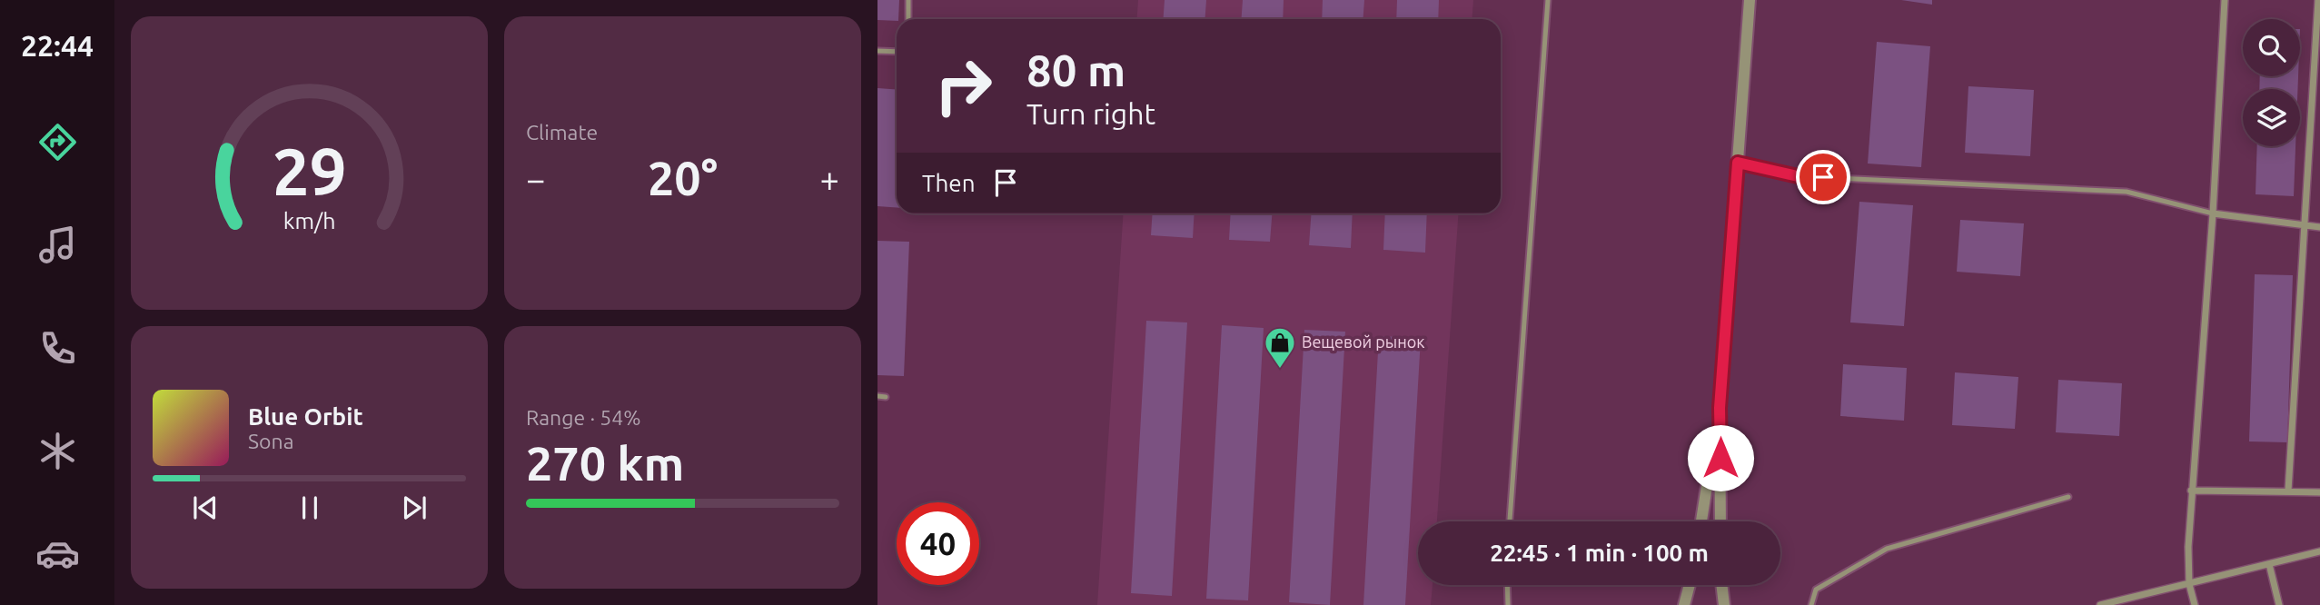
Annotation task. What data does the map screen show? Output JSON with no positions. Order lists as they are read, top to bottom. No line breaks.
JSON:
{"places":{"shop":["Вещевой рынок"]},"page":{"tabs":"22:44","tile":["Climate",["Range · 54%","270 km"]],"turn":["80 m","Turn right"],"heat":["−","20°","+"],"then":"Then","song":["Blue Orbit","Sona"],"limit":"40","trip":"22:45 · 1 min · 100 m","gauge":["29","km/h"]}}
